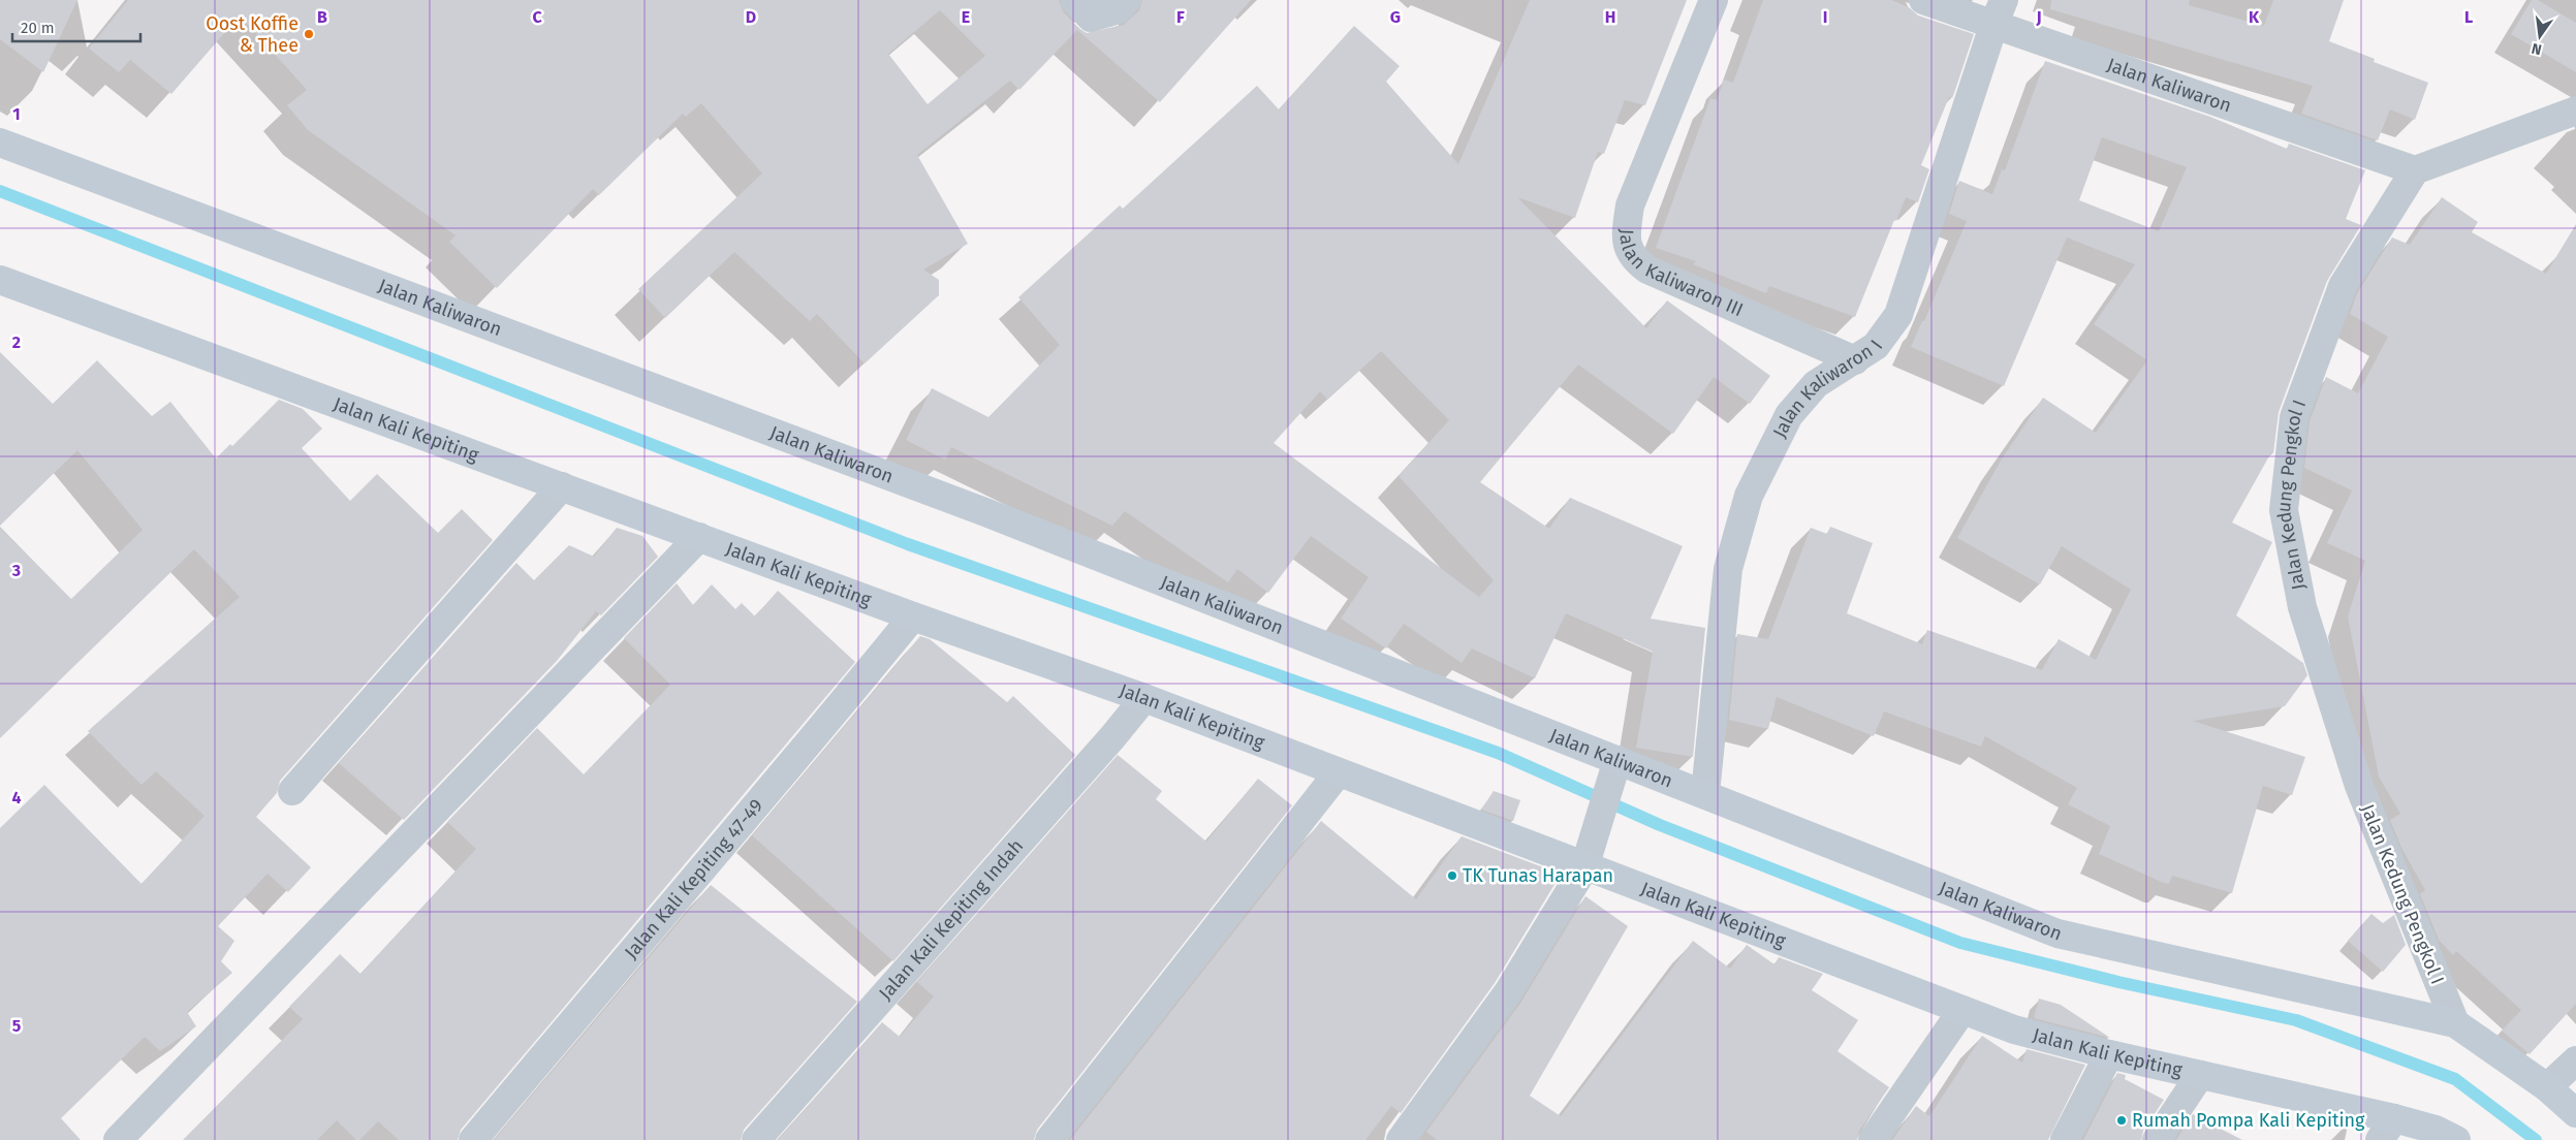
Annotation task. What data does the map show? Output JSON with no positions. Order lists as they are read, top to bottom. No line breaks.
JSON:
{"streets":{"main road":["Jalan Kaliwaron","Jalan Kali Kepiting"],"street":["Jalan Kaliwaron III","Jalan Kaliwaron I","Jalan Kedung Pengkol I","Jalan Kali Kepiting 47-49","Jalan Kali Kepiting Indah"]},"crossings":[["Jalan Kaliwaron","Jalan Kaliwaron I"],["Jalan Kaliwaron","Jalan Kedung Pengkol I"],["Jalan Kaliwaron III","Jalan Kaliwaron I"],["Jalan Kali Kepiting","Jalan Kali Kepiting 47-49"],["Jalan Kali Kepiting","Jalan Kali Kepiting Indah"]],"places":["Oost Koffie & Thee","TK Tunas Harapan","Rumah Pompa Kali Kepiting"],"scale_bar":"20 m","north":"bottom","grid":{"columns":["B","C","D","E","F","G","H","I","J","K","L"],"rows":["1","2","3","4","5"]}}
